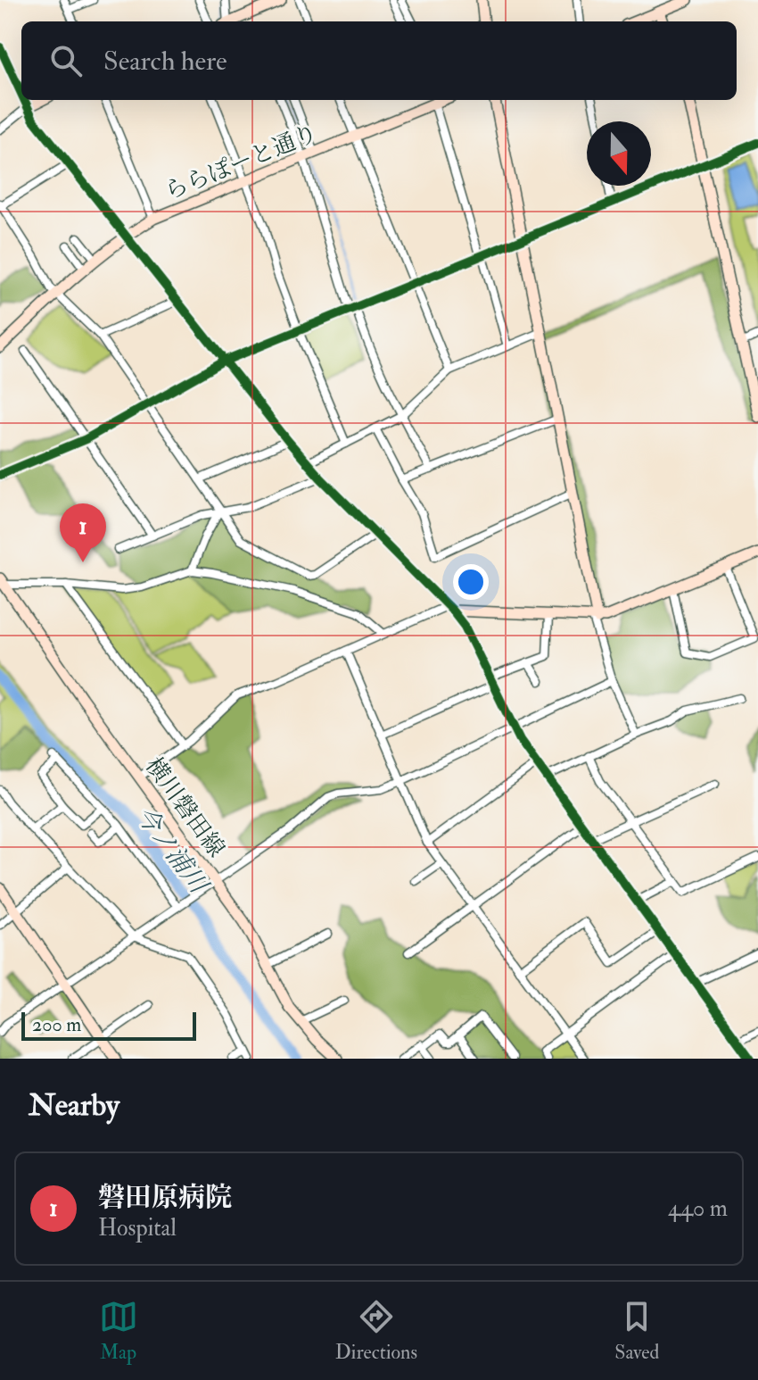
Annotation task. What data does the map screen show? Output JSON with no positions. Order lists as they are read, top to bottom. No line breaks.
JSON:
{"streets":{"street":["ららぽーと通り","横川磐田線"]},"water":["今ノ浦川"],"scale_bar":"200 m","north":"bottom","page":{"search":"Search here","pins":"1","scale":"200 m","heading":"Nearby","list":[{"mark":"1","name":"磐田原病院","note":"Hospital","value":"440 m"}],"nav":["Map","Directions","Saved"]}}
